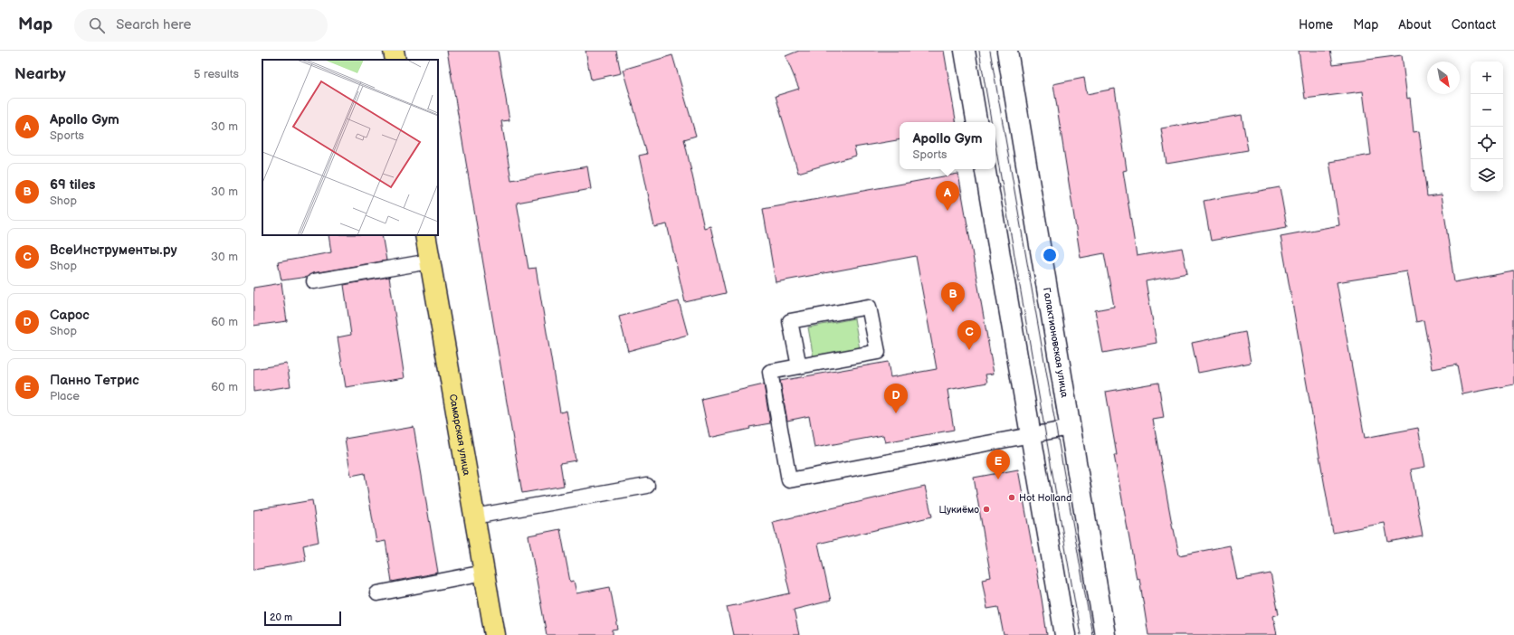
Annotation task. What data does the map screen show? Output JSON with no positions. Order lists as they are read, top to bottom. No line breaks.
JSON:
{"streets":{"main road":["Галактионовская улица","Самарская улица"]},"places":["Hot Holland","Цукиёмо"],"scale_bar":"20 m","north":"bottom right","page":{"header":"Map","search":"Search here","nav":["Home","Map","About","Contact"],"heading":["Nearby","5 results"],"map_buttons":["+","−"],"list":[{"mark":"A","name":"Apollo Gym","note":"Sports","value":"30 m"},{"mark":"B","name":"69 tiles","note":"Shop","value":"30 m"},{"mark":"C","name":"ВсеИнструменты.ру","note":"Shop","value":"30 m"},{"mark":"D","name":"Сарос","note":"Shop","value":"60 m"},{"mark":"E","name":"Панно Тетрис","note":"Place","value":"60 m"}],"popup":["Apollo Gym","Sports"],"pins":["A","B","C","D","E"],"scale":"20 m"}}
